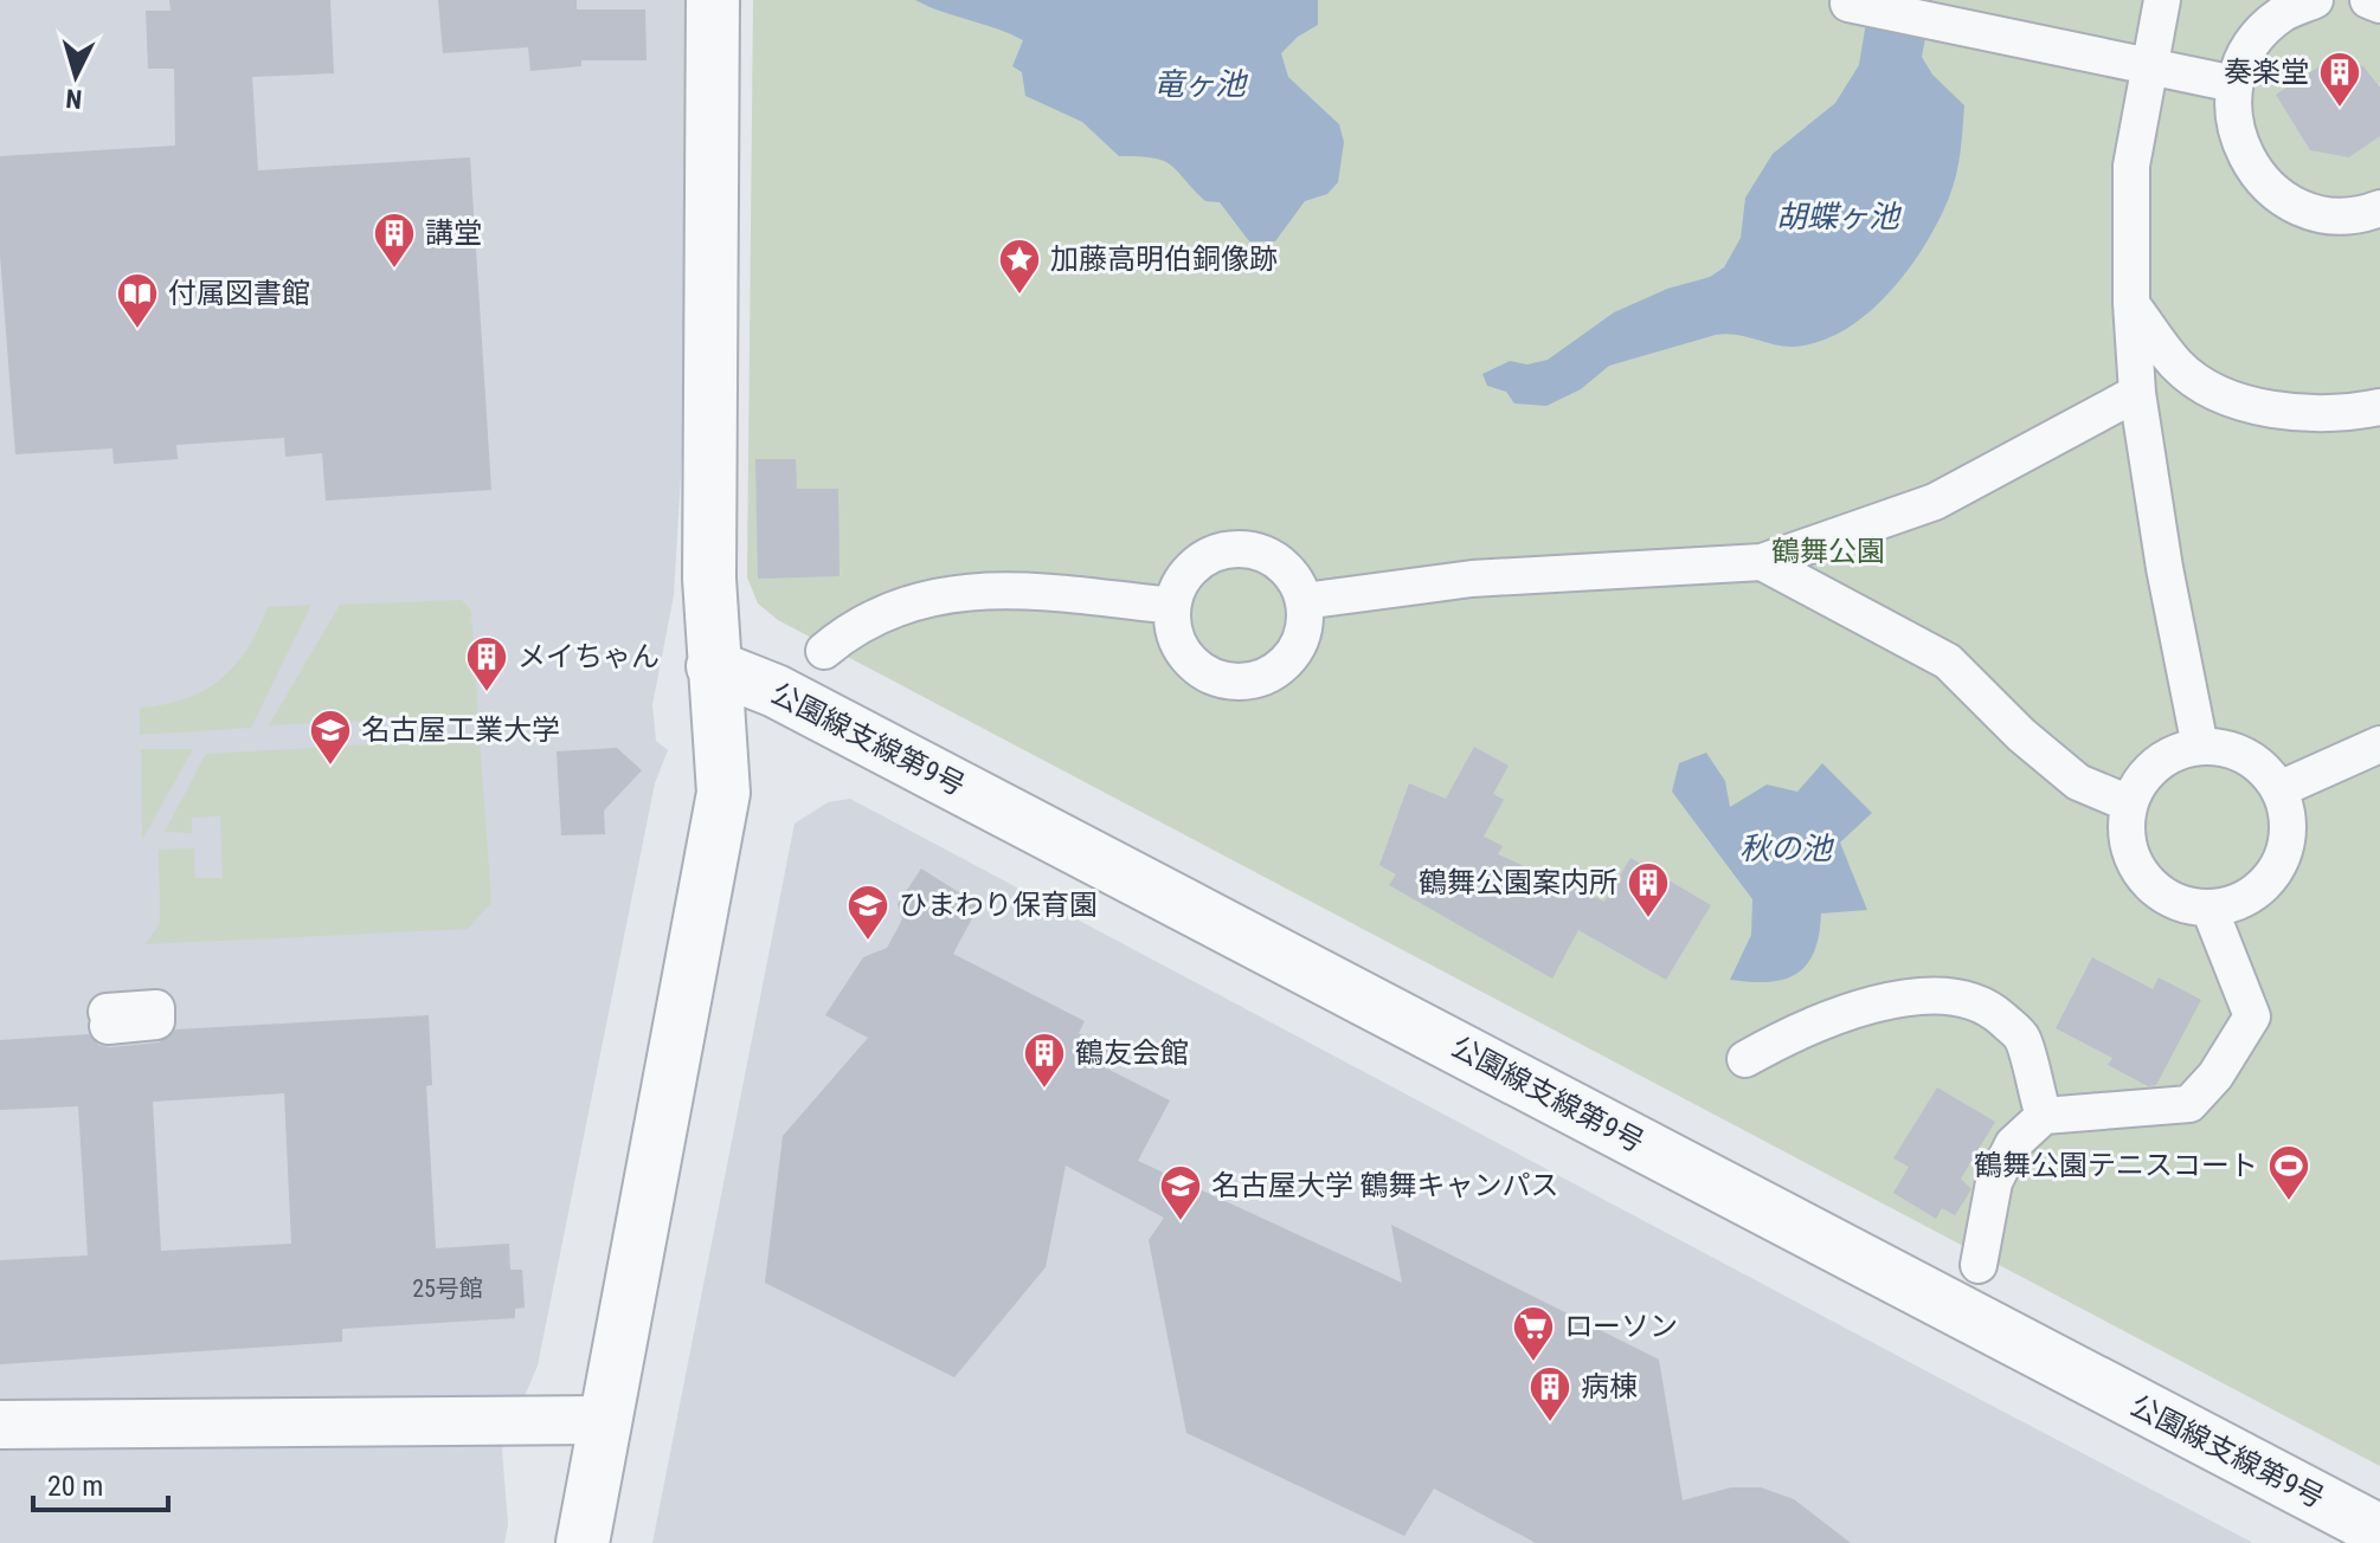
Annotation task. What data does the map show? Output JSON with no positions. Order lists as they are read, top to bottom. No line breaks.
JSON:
{"streets":{"street":["公園線支線第9号"]},"water":["竜ヶ池","胡蝶ヶ池","秋の池"],"parks":["鶴舞公園"],"places":{"building":["奏楽堂","講堂","メイちゃん","鶴舞公園案内所","鶴友会館","病棟"],"place":["加藤高明伯銅像跡"],"library":["付属図書館"],"school or university":["名古屋工業大学","ひまわり保育園","名古屋大学 鶴舞キャンパス"],"sports":["鶴舞公園テニスコート"],"supermarket":["ローソン"]},"house_numbers":["25号館"],"scale_bar":"20 m","north":"bottom"}
